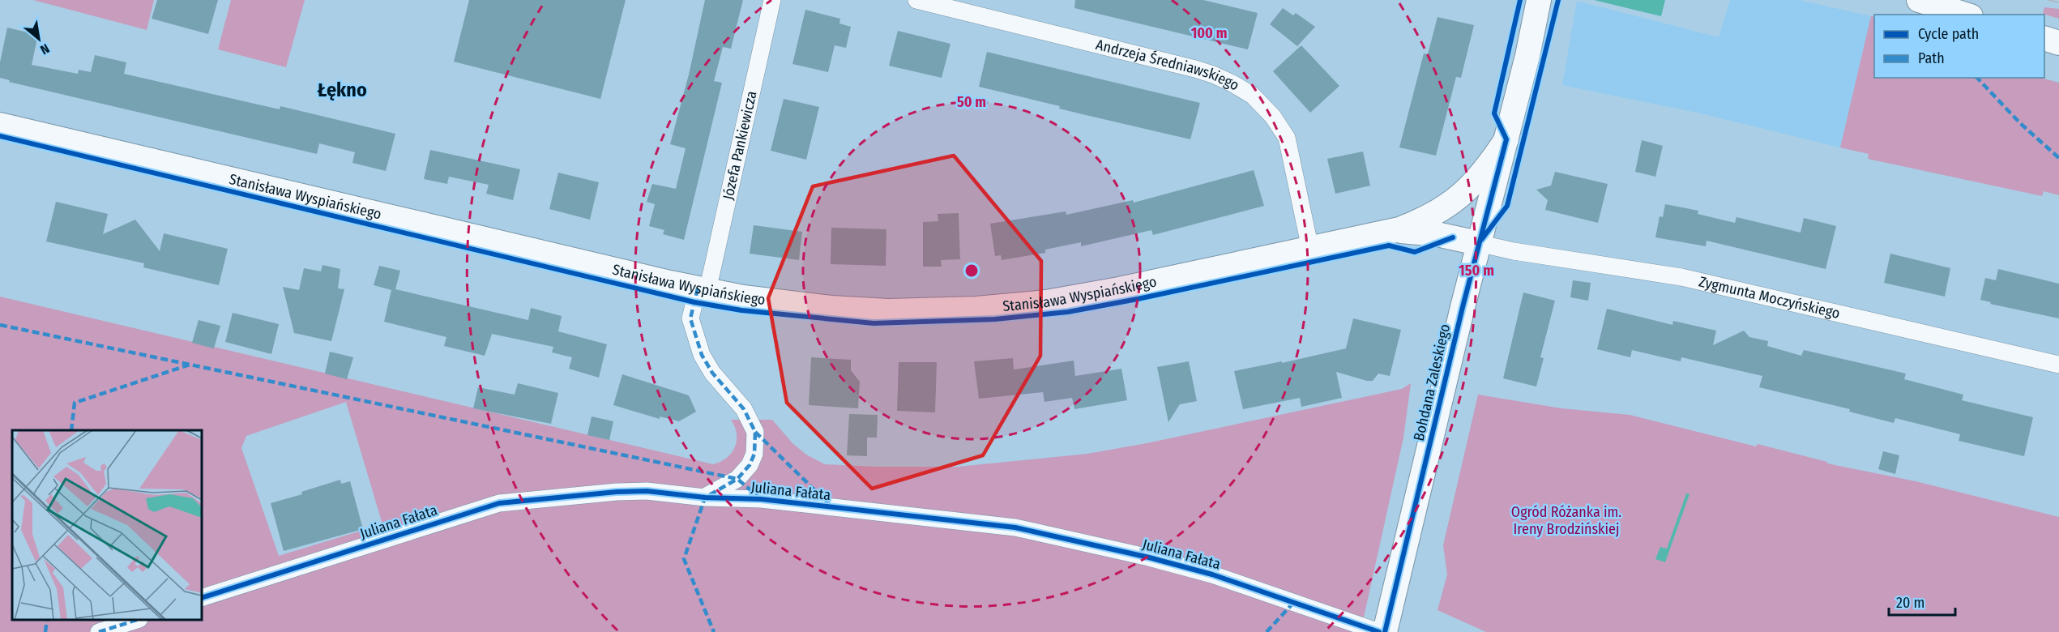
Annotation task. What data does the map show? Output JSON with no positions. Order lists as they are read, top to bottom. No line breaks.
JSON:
{"streets":{"street":["Andrzeja Średniawskiego","Józefa Pankiewicza","Stanisława Wyspiańskiego","Zygmunta Moczyńskiego","Bohdana Zaleskiego","Juliana Fałata"]},"crossings":[["Andrzeja Średniawskiego","Stanisława Wyspiańskiego"],["Józefa Pankiewicza","Stanisława Wyspiańskiego"],["Józefa Pankiewicza","Juliana Fałata"],["Stanisława Wyspiańskiego","Zygmunta Moczyńskiego"],["Stanisława Wyspiańskiego","Bohdana Zaleskiego"],["Zygmunta Moczyńskiego","Bohdana Zaleskiego"]],"districts":["Łękno"],"parks":["Ogród Różanka im. Ireny Brodzińskiej"],"legend":["Cycle path","Path"],"scale_bar":"20 m","north":"bottom right","rings":["100 m","50 m","150 m"]}
